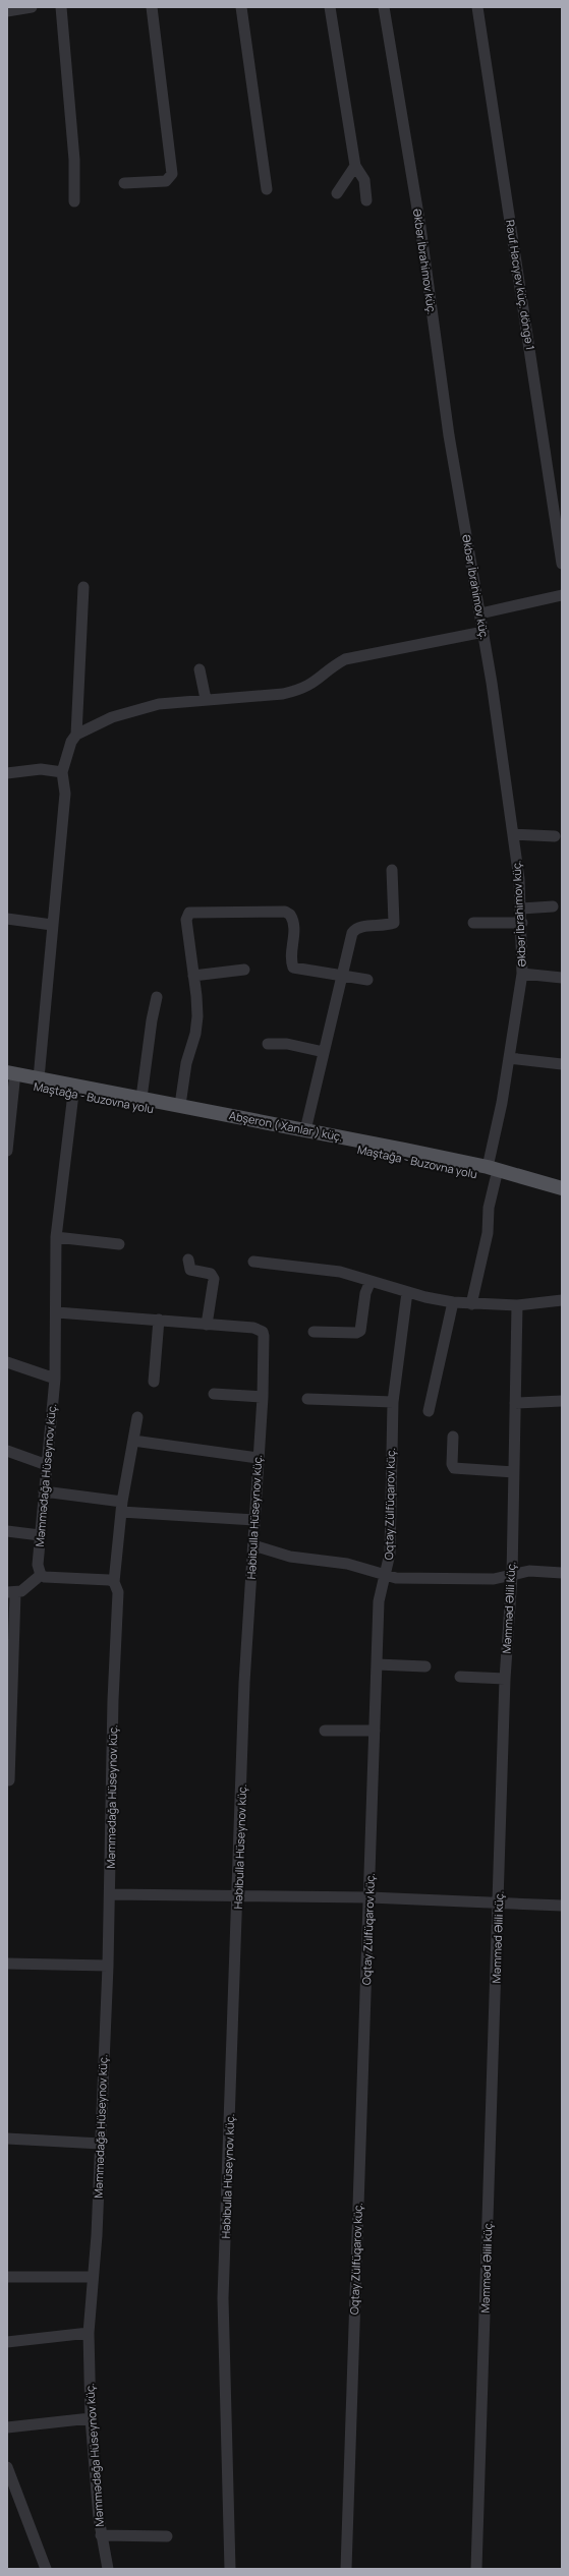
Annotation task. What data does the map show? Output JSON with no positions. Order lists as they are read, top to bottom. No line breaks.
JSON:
{"streets":{"main road":["Maştağa - Buzovna yolu","Abşeron ( Xanlar ) küç."],"street":["Əkbər İbrahimov küç.","Rauf Hacıyev küç. döngə 1","Məmmədağa Hüseynov küç.","Oqtay Zülfüqarov küç.","Həbibulla Hüseynov küç.","Məmməd Əlili küç."]},"crossings":[["Əkbər İbrahimov küç.","Maştağa - Buzovna yolu"],["Əkbər İbrahimov küç.","Abşeron ( Xanlar ) küç."],["Maştağa - Buzovna yolu","Abşeron ( Xanlar ) küç."],["Maştağa - Buzovna yolu","Məmmədağa Hüseynov küç."],["Məmmədağa Hüseynov küç.","Həbibulla Hüseynov küç."]]}
